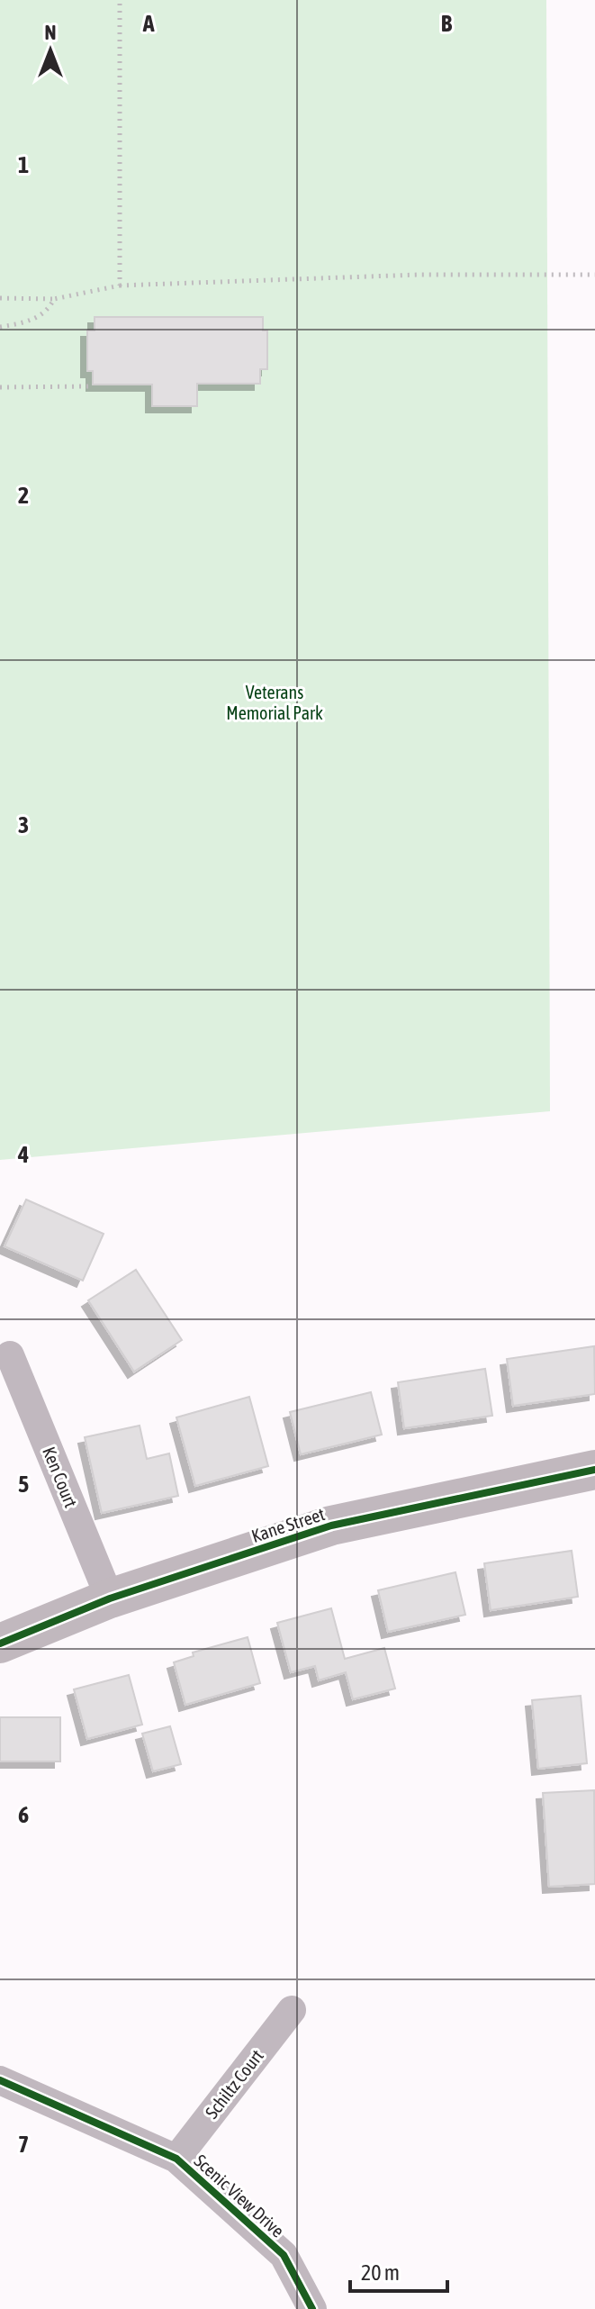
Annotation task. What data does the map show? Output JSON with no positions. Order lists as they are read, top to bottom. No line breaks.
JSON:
{"streets":{"street":["Ken Court","Kane Street","Schiltz Court","Scenic View Drive"]},"crossings":[["Ken Court","Kane Street"],["Schiltz Court","Scenic View Drive"]],"parks":["Veterans Memorial Park"],"scale_bar":"20 m","north":"top","grid":{"columns":["A","B"],"rows":["1","2","3","4","5","6","7"]}}
